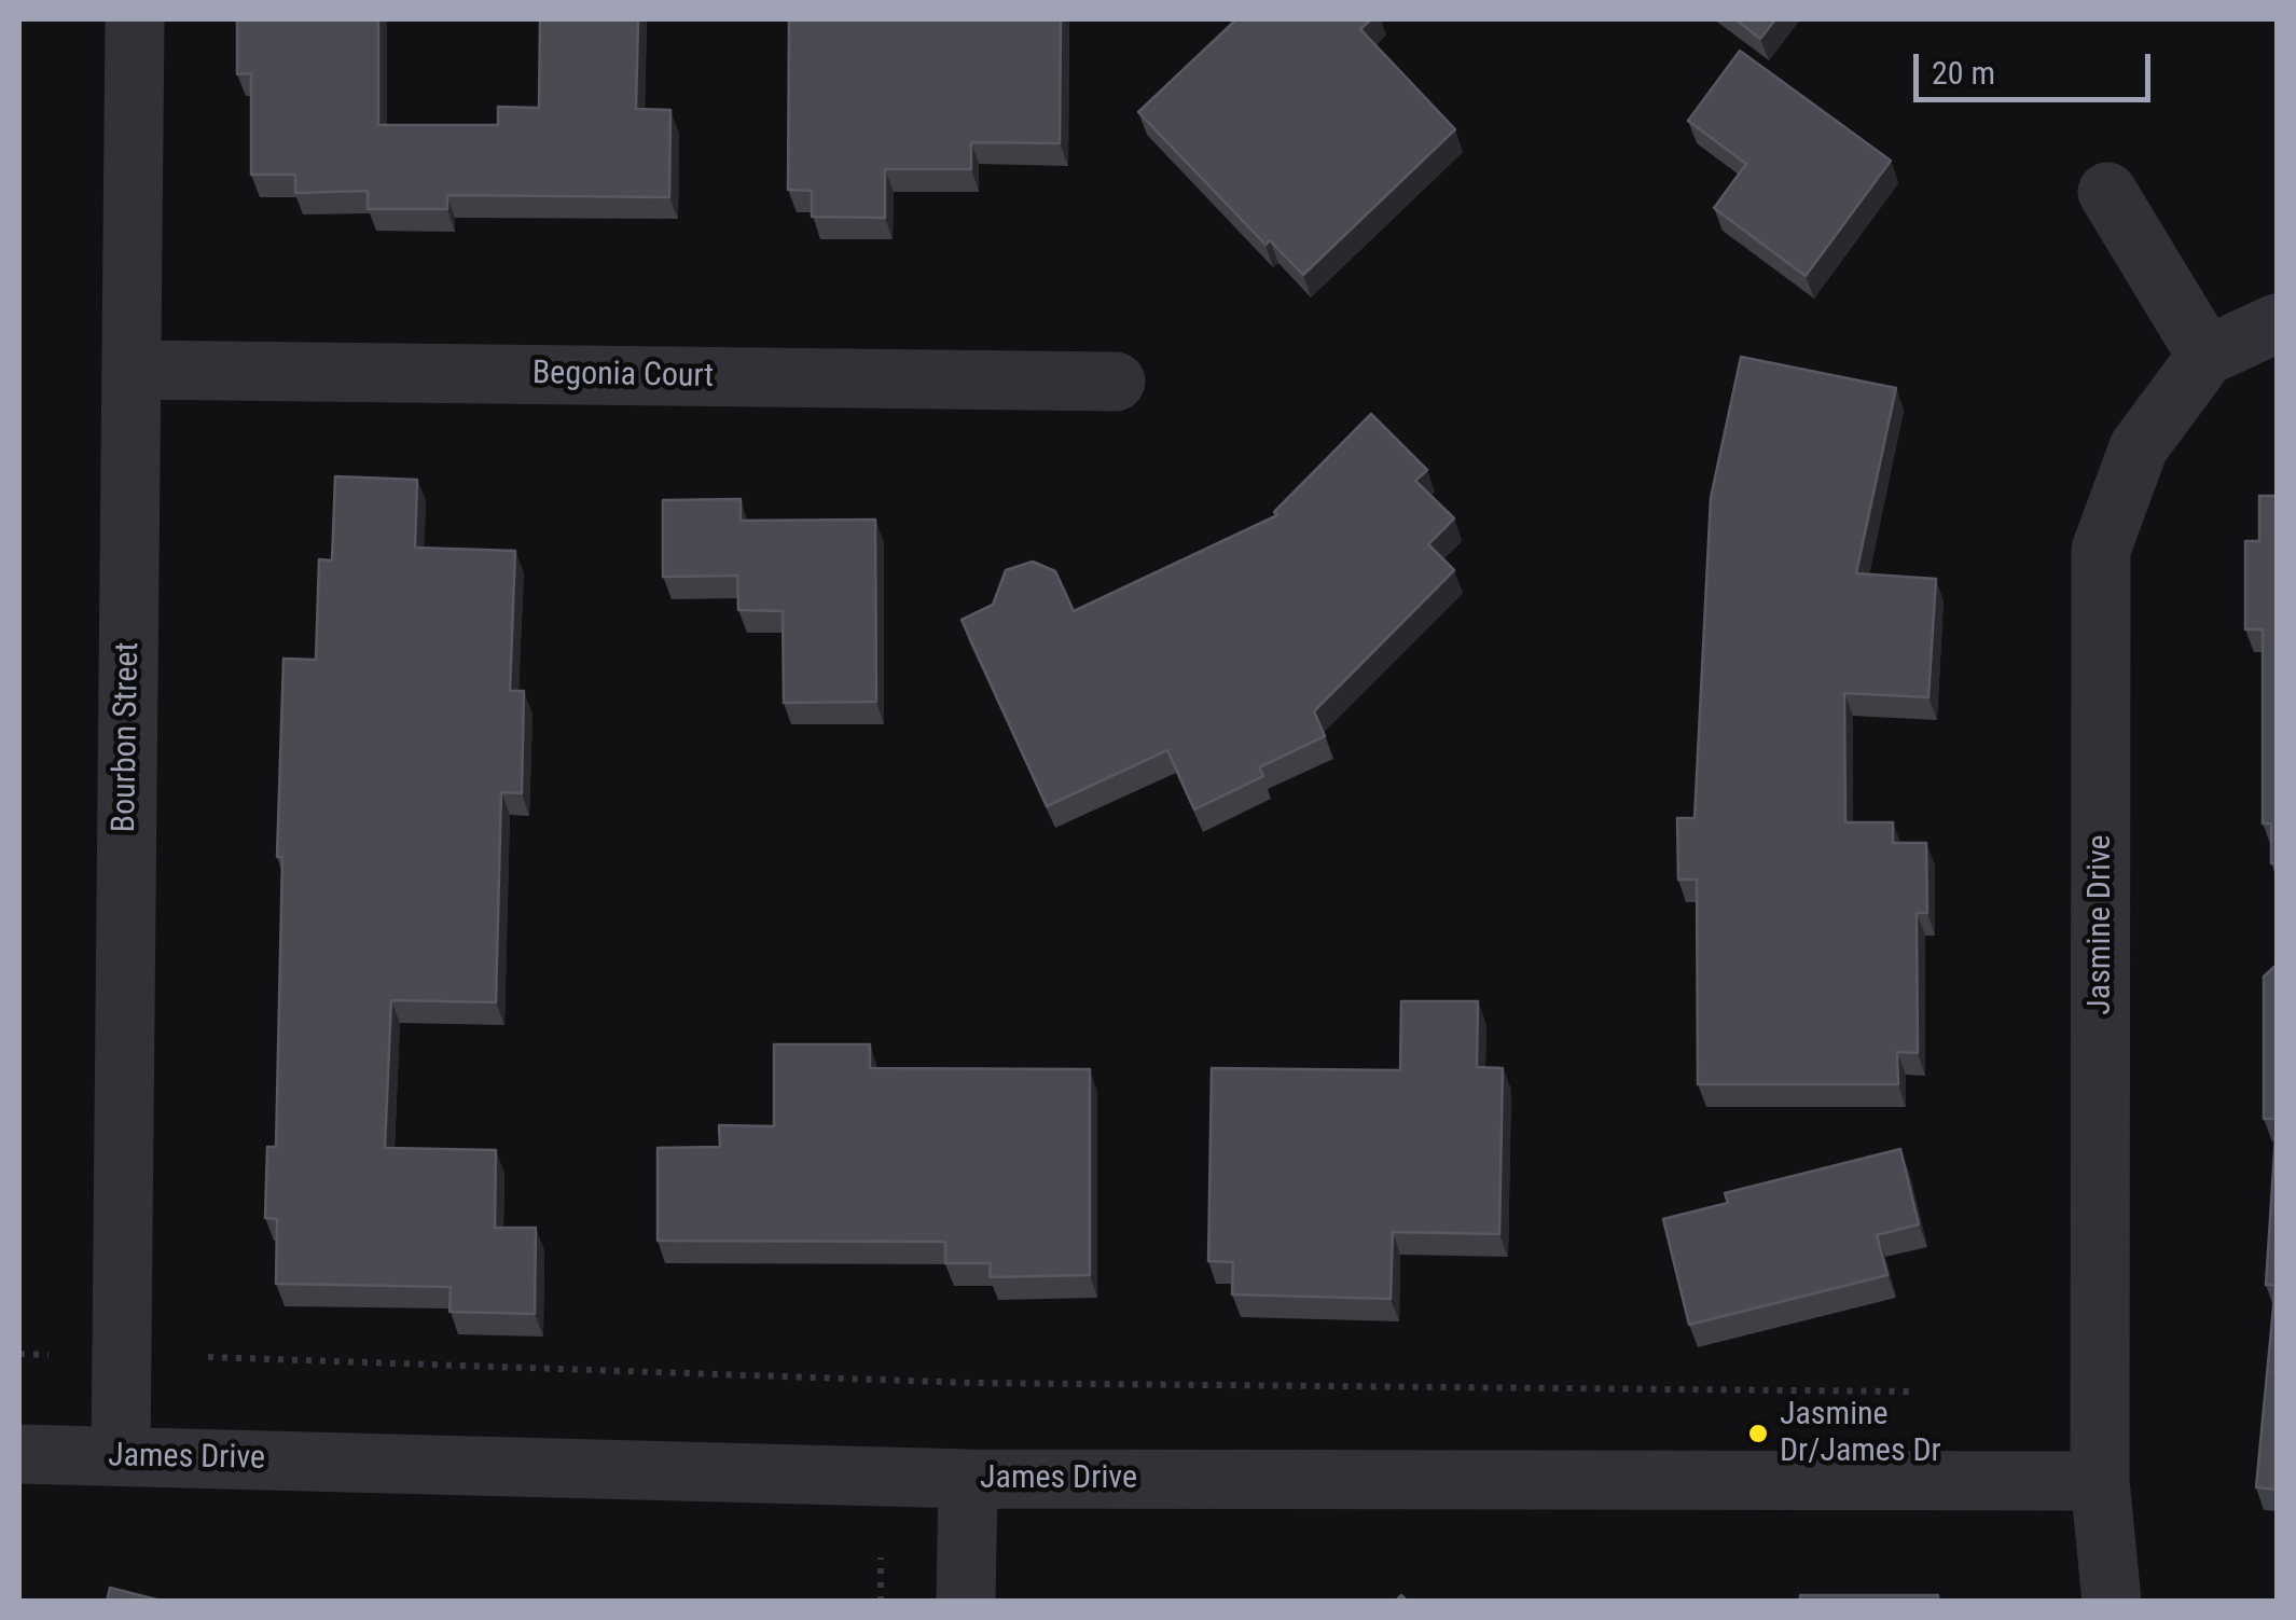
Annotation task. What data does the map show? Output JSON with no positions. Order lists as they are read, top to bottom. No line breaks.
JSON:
{"streets":{"street":["Begonia Court","Bourbon Street","Jasmine Drive","James Drive"]},"crossings":[["Begonia Court","Bourbon Street"],["Bourbon Street","James Drive"],["Jasmine Drive","James Drive"]],"places":["Jasmine Dr/James Dr"],"scale_bar":"20 m"}
